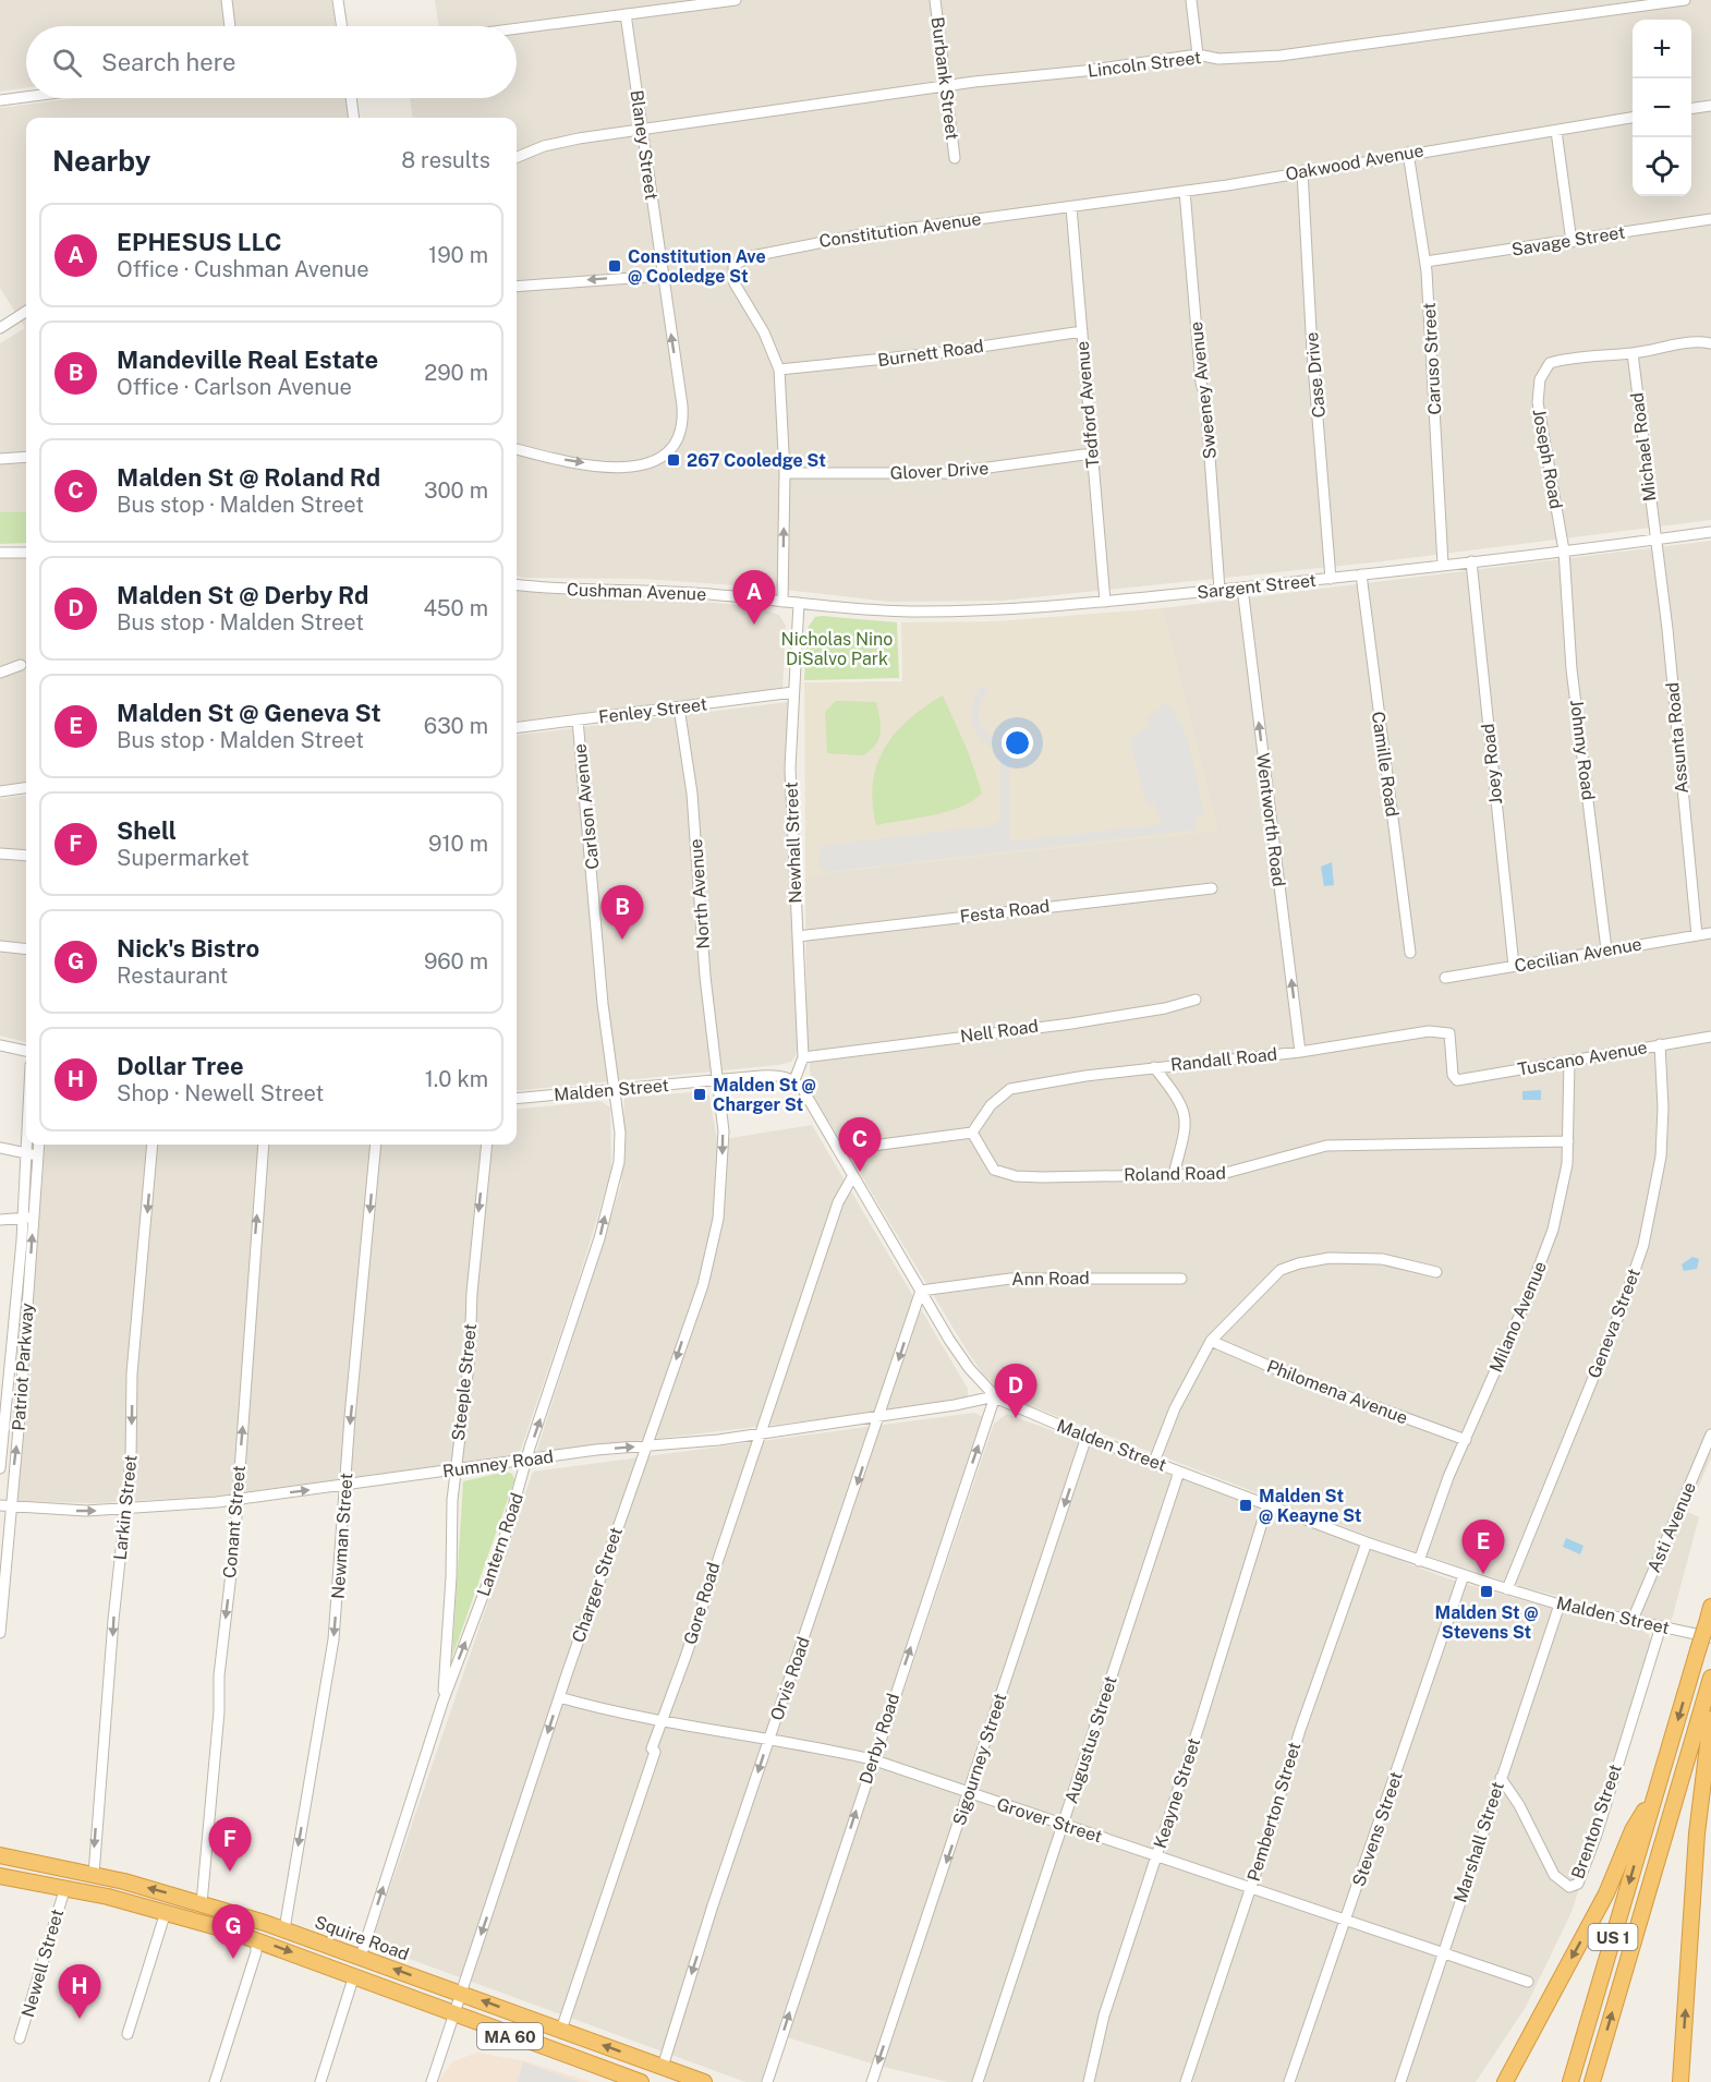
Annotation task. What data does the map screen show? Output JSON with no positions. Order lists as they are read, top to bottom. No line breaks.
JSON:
{"streets":{"highway":["US 1","Squire Road","MA 60"],"street":["Lincoln Street","Burbank Street","Blaney Street","Oakwood Avenue","Constitution Avenue","Savage Street","Burnett Road","Caruso Street","Case Drive","Sweeney Avenue","Tedford Avenue","Michael Road","Joseph Road","Glover Drive","Sargent Street","Cushman Avenue","Fenley Street","Assunta Road","Johnny Road","Camille Road","Joey Road","Carlson Avenue","Wentworth Road","Newhall Street","North Avenue","Festa Road","Cecilian Avenue","Nell Road","Tuscano Avenue","Randall Road","Malden Street","Roland Road","Ann Road","Milano Avenue","Geneva Street","Patriot Parkway","Steeple Street","Philomena Avenue","Rumney Road","Larkin Street","Conant Street","Asti Avenue","Newman Street","Lantern Road","Charger Street","Gore Road","Orvis Road","Derby Road","Augustus Street","Sigourney Street","Keayne Street","Pemberton Street","Grover Street","Brenton Street","Stevens Street","Marshall Street","Newell Street"]},"crossings":[["Lincoln Street","Burbank Street"],["Lincoln Street","Blaney Street"],["Oakwood Avenue","Constitution Avenue"],["Oakwood Avenue","Caruso Street"],["Oakwood Avenue","Case Drive"],["Oakwood Avenue","Sweeney Avenue"],["Oakwood Avenue","Tedford Avenue"],["Constitution Avenue","Burnett Road"],["Constitution Avenue","Tedford Avenue"],["Savage Street","Caruso Street"],["Burnett Road","Tedford Avenue"],["Caruso Street","Sargent Street"],["Case Drive","Sargent Street"],["Sweeney Avenue","Sargent Street"],["Tedford Avenue","Glover Drive"],["Tedford Avenue","Sargent Street"],["Michael Road","Joseph Road"],["Michael Road","Sargent Street"],["Michael Road","Assunta Road"],["Joseph Road","Sargent Street"],["Joseph Road","Johnny Road"],["Sargent Street","Cushman Avenue"],["Sargent Street","Assunta Road"],["Sargent Street","Johnny Road"],["Sargent Street","Camille Road"],["Sargent Street","Joey Road"],["Sargent Street","Wentworth Road"],["Sargent Street","Newhall Street"],["Cushman Avenue","Newhall Street"],["Fenley Street","Carlson Avenue"],["Fenley Street","Newhall Street"],["Fenley Street","North Avenue"],["Assunta Road","Cecilian Avenue"],["Johnny Road","Cecilian Avenue"],["Joey Road","Cecilian Avenue"],["Carlson Avenue","Malden Street"],["Carlson Avenue","Lantern Road"],["Wentworth Road","Randall Road"],["Newhall Street","Festa Road"],["Newhall Street","Nell Road"],["Newhall Street","Malden Street"],["North Avenue","Malden Street"],["North Avenue","Charger Street"],["Tuscano Avenue","Randall Road"],["Tuscano Avenue","Milano Avenue"],["Tuscano Avenue","Geneva Street"],["Randall Road","Roland Road"],["Malden Street","Ann Road"],["Malden Street","Milano Avenue"],["Malden Street","Geneva Street"],["Malden Street","Rumney Road"],["Malden Street","Asti Avenue"],["Malden Street","Lantern Road"],["Malden Street","Charger Street"],["Malden Street","Gore Road"],["Malden Street","Orvis Road"],["Malden Street","Derby Road"],["Malden Street","Augustus Street"],["Malden Street","Sigourney Street"],["Malden Street","Keayne Street"],["Malden Street","Pemberton Street"],["Malden Street","Brenton Street"],["Malden Street","Stevens Street"],["Malden Street","Marshall Street"],["Malden Street","US 1"],["Roland Road","Milano Avenue"],["Ann Road","Orvis Road"],["Milano Avenue","Philomena Avenue"],["Patriot Parkway","Rumney Road"],["Steeple Street","Rumney Road"],["Steeple Street","Lantern Road"],["Rumney Road","Larkin Street"],["Rumney Road","Conant Street"],["Rumney Road","Newman Street"],["Rumney Road","Lantern Road"],["Rumney Road","Charger Street"],["Rumney Road","Gore Road"],["Rumney Road","Orvis Road"],["Rumney Road","Derby Road"],["Larkin Street","Squire Road"],["Conant Street","Squire Road"],["Newman Street","Squire Road"],["Lantern Road","Squire Road"],["Charger Street","Grover Street"],["Charger Street","Squire Road"],["Gore Road","Grover Street"],["Gore Road","Squire Road"],["Orvis Road","Grover Street"],["Orvis Road","Squire Road"],["Derby Road","Grover Street"],["Augustus Street","Grover Street"],["Sigourney Street","Grover Street"],["Keayne Street","Grover Street"],["Pemberton Street","Grover Street"],["Grover Street","Stevens Street"],["Grover Street","Marshall Street"],["Brenton Street","Marshall Street"],["Squire Road","Newell Street"]],"one_way":["Wentworth Road","Steeple Street","Rumney Road","Larkin Street","Newman Street","Lantern Road","Charger Street","Orvis Road","Derby Road","Sigourney Street"],"parks":["Nicholas Nino DiSalvo Park"],"places":{"transit":["Constitution Ave @ Cooledge St","267 Cooledge St","Malden St @ Charger St","Malden St @ Keayne St","Malden St @ Stevens St"]},"page":{"map_buttons":["+","−"],"search":"Search here","heading":["Nearby","8 results"],"list":[{"mark":"A","name":"EPHESUS LLC","note":"Office · Cushman Avenue","value":"190 m"},{"mark":"B","name":"Mandeville Real Estate","note":"Office · Carlson Avenue","value":"290 m"},{"mark":"C","name":"Malden St @ Roland Rd","note":"Bus stop · Malden Street","value":"300 m"},{"mark":"D","name":"Malden St @ Derby Rd","note":"Bus stop · Malden Street","value":"450 m"},{"mark":"E","name":"Malden St @ Geneva St","note":"Bus stop · Malden Street","value":"630 m"},{"mark":"F","name":"Shell","note":"Supermarket","value":"910 m"},{"mark":"G","name":"Nick's Bistro","note":"Restaurant","value":"960 m"},{"mark":"H","name":"Dollar Tree","note":"Shop · Newell Street","value":"1.0 km"}],"pins":["A","B","C","D","E","F","G","H"]}}
